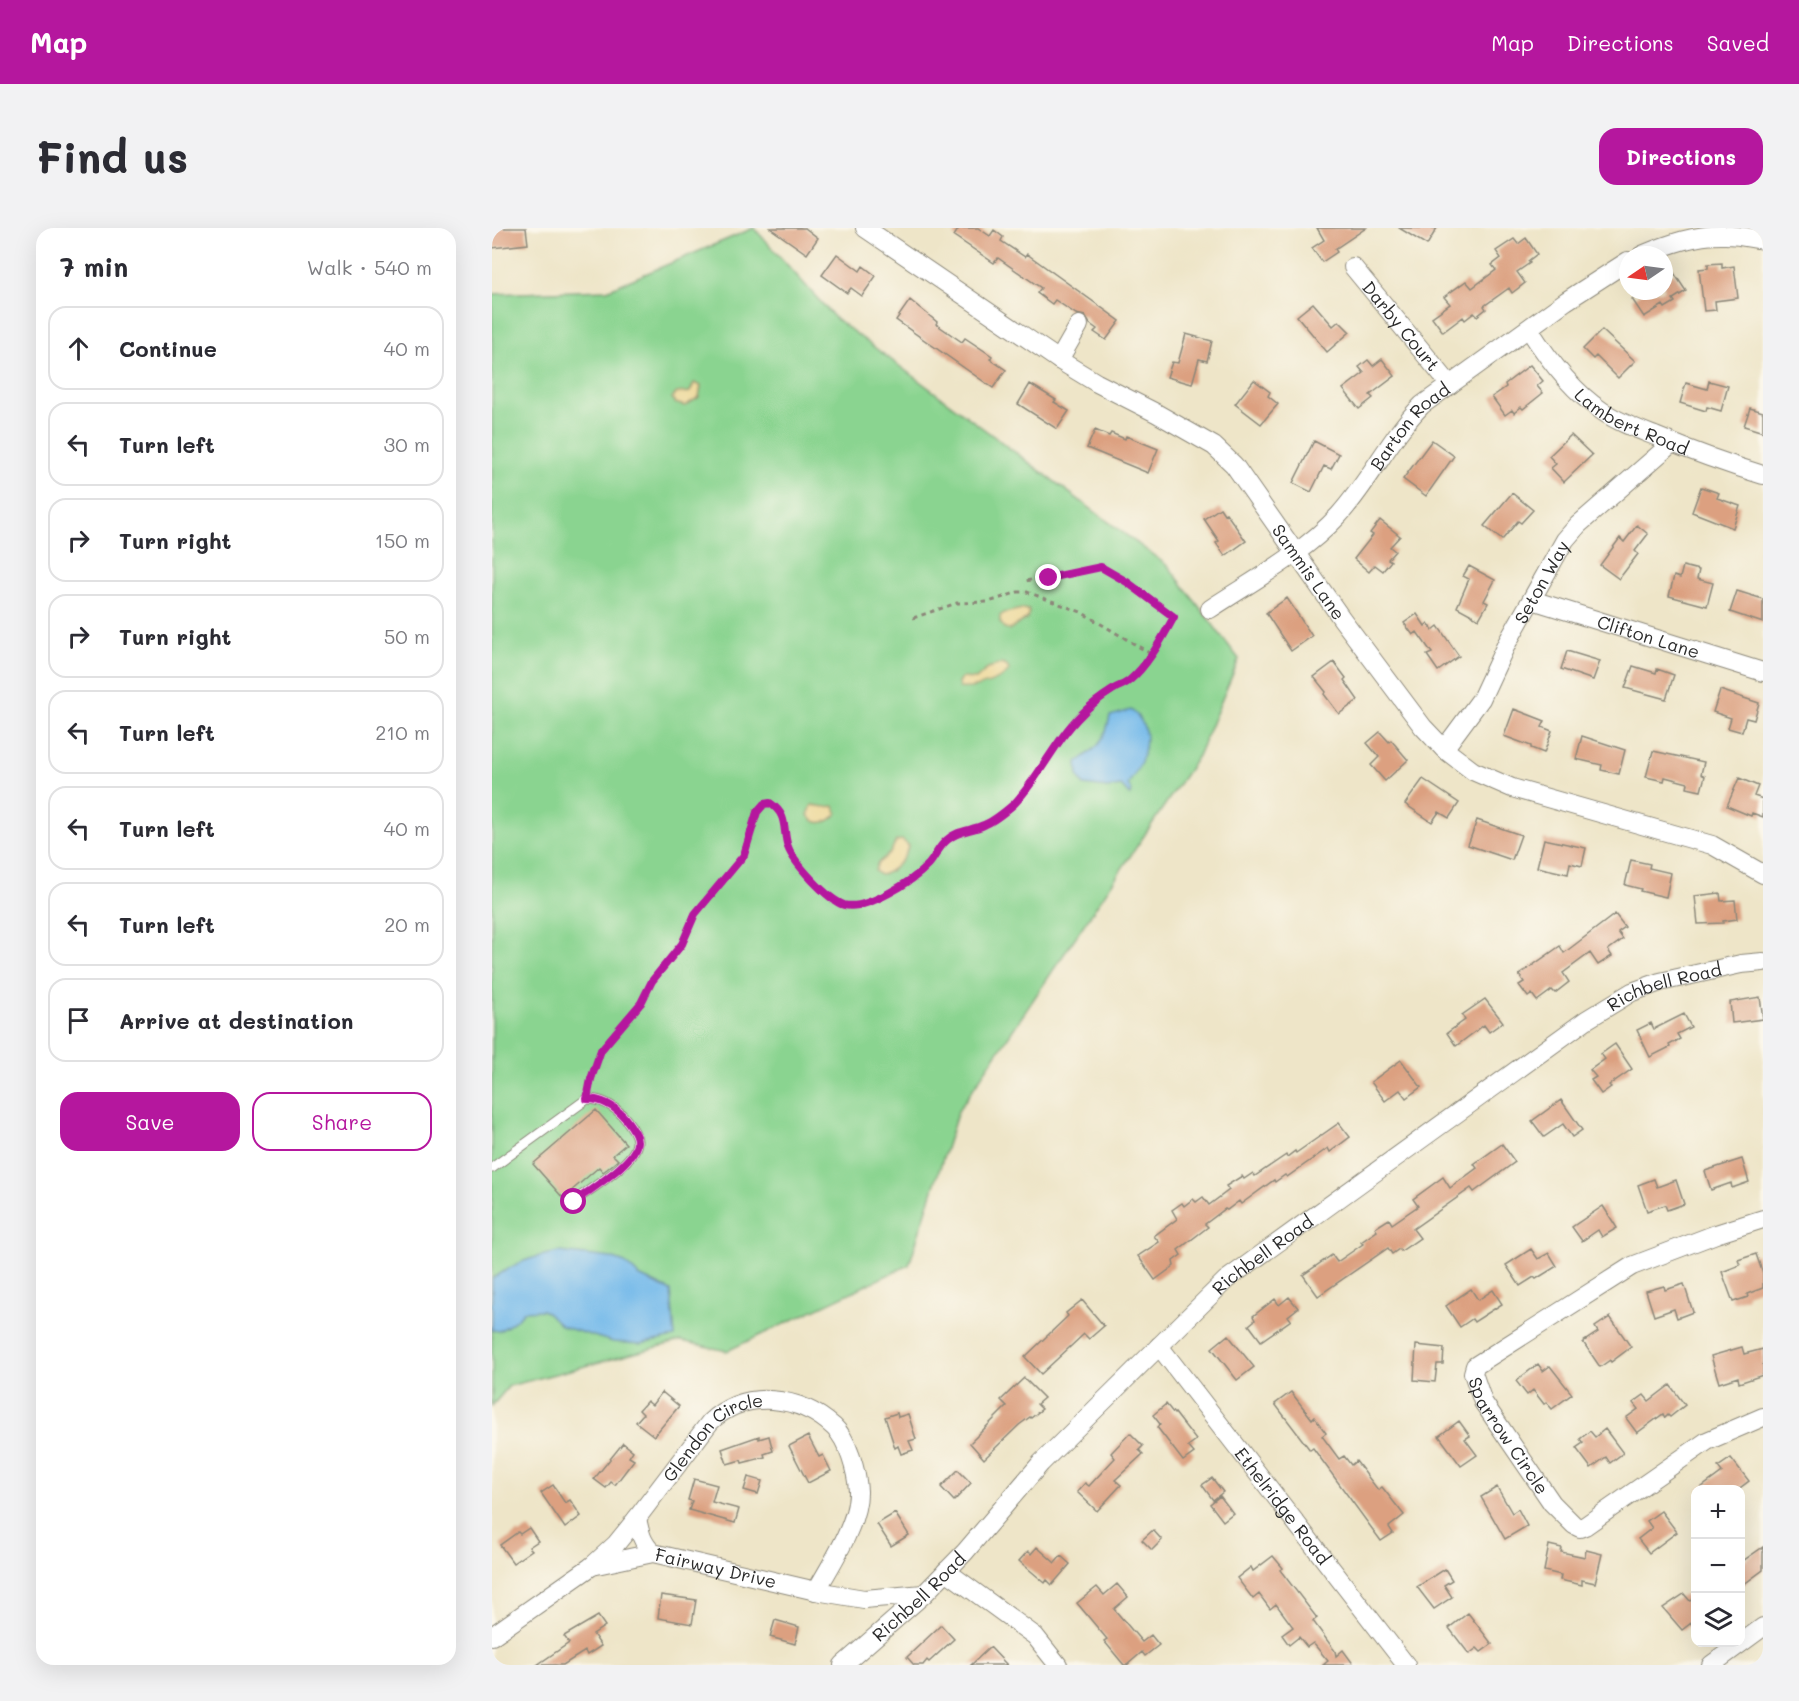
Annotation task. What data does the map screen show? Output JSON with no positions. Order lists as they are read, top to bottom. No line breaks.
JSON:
{"streets":{"street":["Darby Court","Lambert Road","Barton Road","Sammis Lane","Seton Way","Clifton Lane","Richbell Road","Sparrow Circle","Glendon Circle","Ethelridge Road","Fairway Drive"]},"crossings":[["Darby Court","Barton Road"],["Lambert Road","Barton Road"],["Lambert Road","Seton Way"],["Barton Road","Sammis Lane"],["Sammis Lane","Seton Way"],["Seton Way","Clifton Lane"],["Richbell Road","Ethelridge Road"],["Richbell Road","Fairway Drive"],["Glendon Circle","Fairway Drive"]],"north":"left","page":{"header":"Map","nav":["Map","Directions","Saved"],"buttons":["Directions",["Save","Share"]],"title":"Find us","heading":["7 min","Walk · 540 m"],"list":[["Continue","40 m"],["Turn left","30 m"],["Turn right","150 m"],["Turn right","50 m"],["Turn left","210 m"],["Turn left","40 m"],["Turn left","20 m"],"Arrive at destination"],"map_buttons":["+","−"]}}
